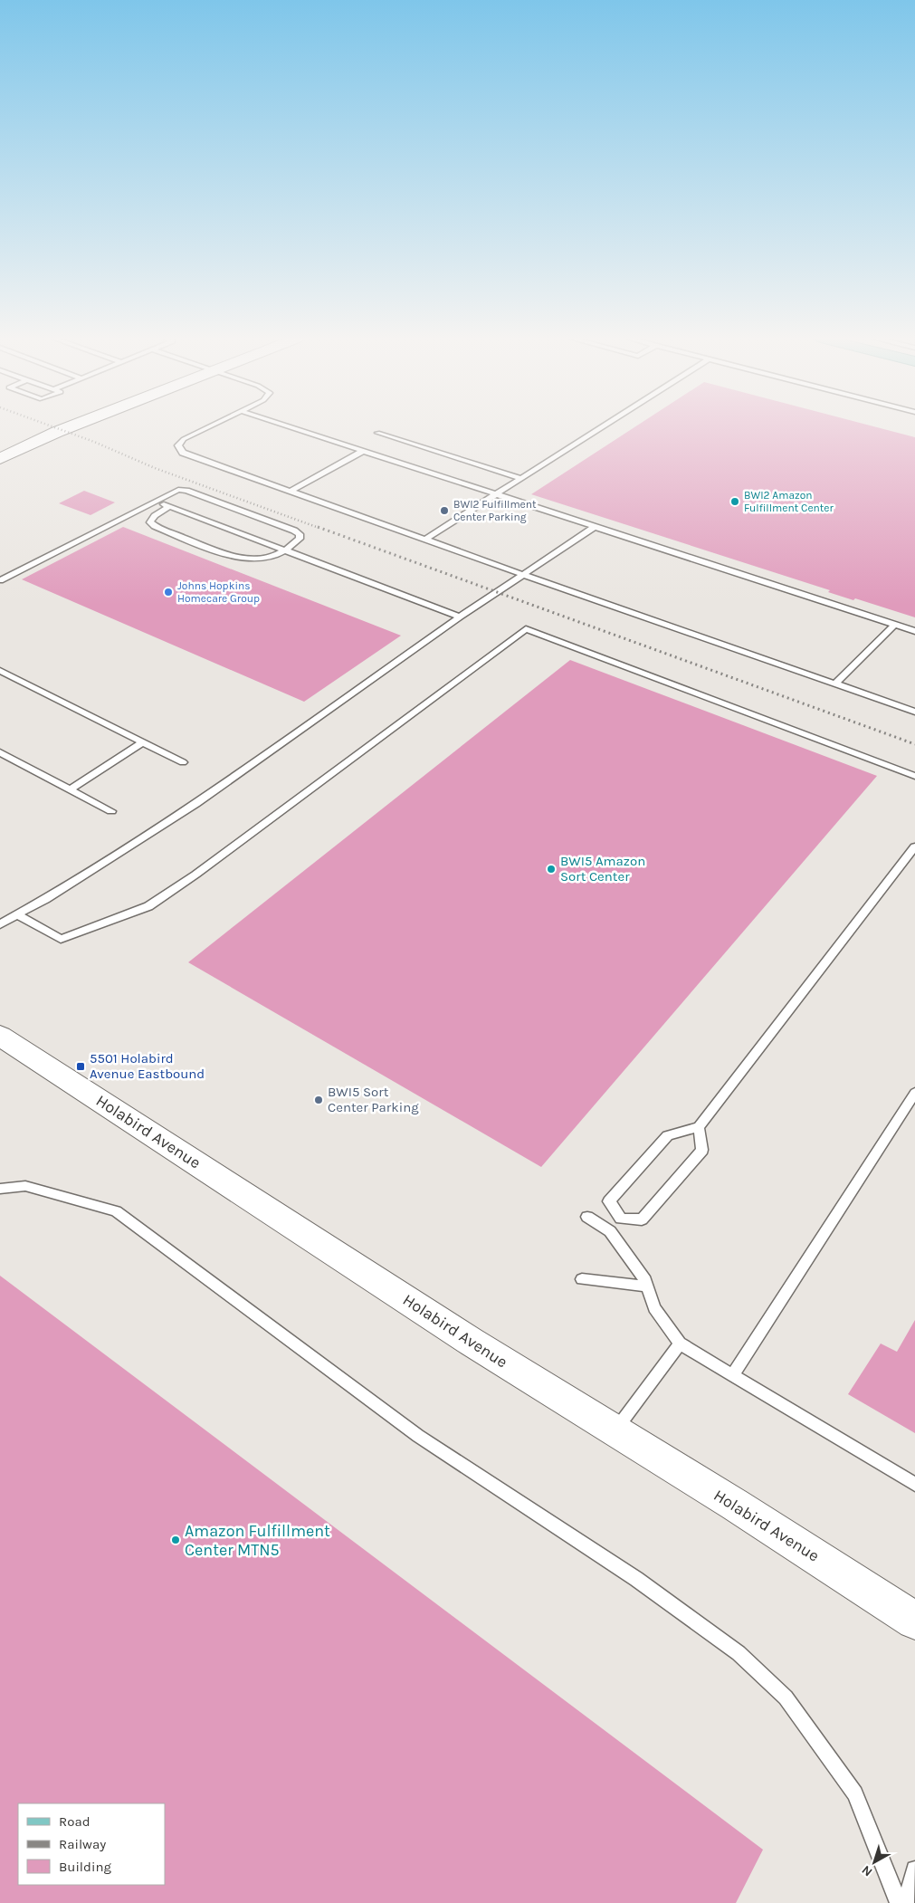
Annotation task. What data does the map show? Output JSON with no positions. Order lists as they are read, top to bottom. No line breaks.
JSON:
{"streets":{"main road":["Holabird Avenue"]},"places":{"other":["BWI2 Amazon Fulfillment Center","BWI2 Fulfillment Center Parking","Johns Hopkins Homecare Group","BWI5 Amazon Sort Center","BWI5 Sort Center Parking","Amazon Fulfillment Center MTN5"],"transit":["5501 Holabird Avenue Eastbound"]},"legend":["Road","Railway","Building"],"north":"bottom left"}
